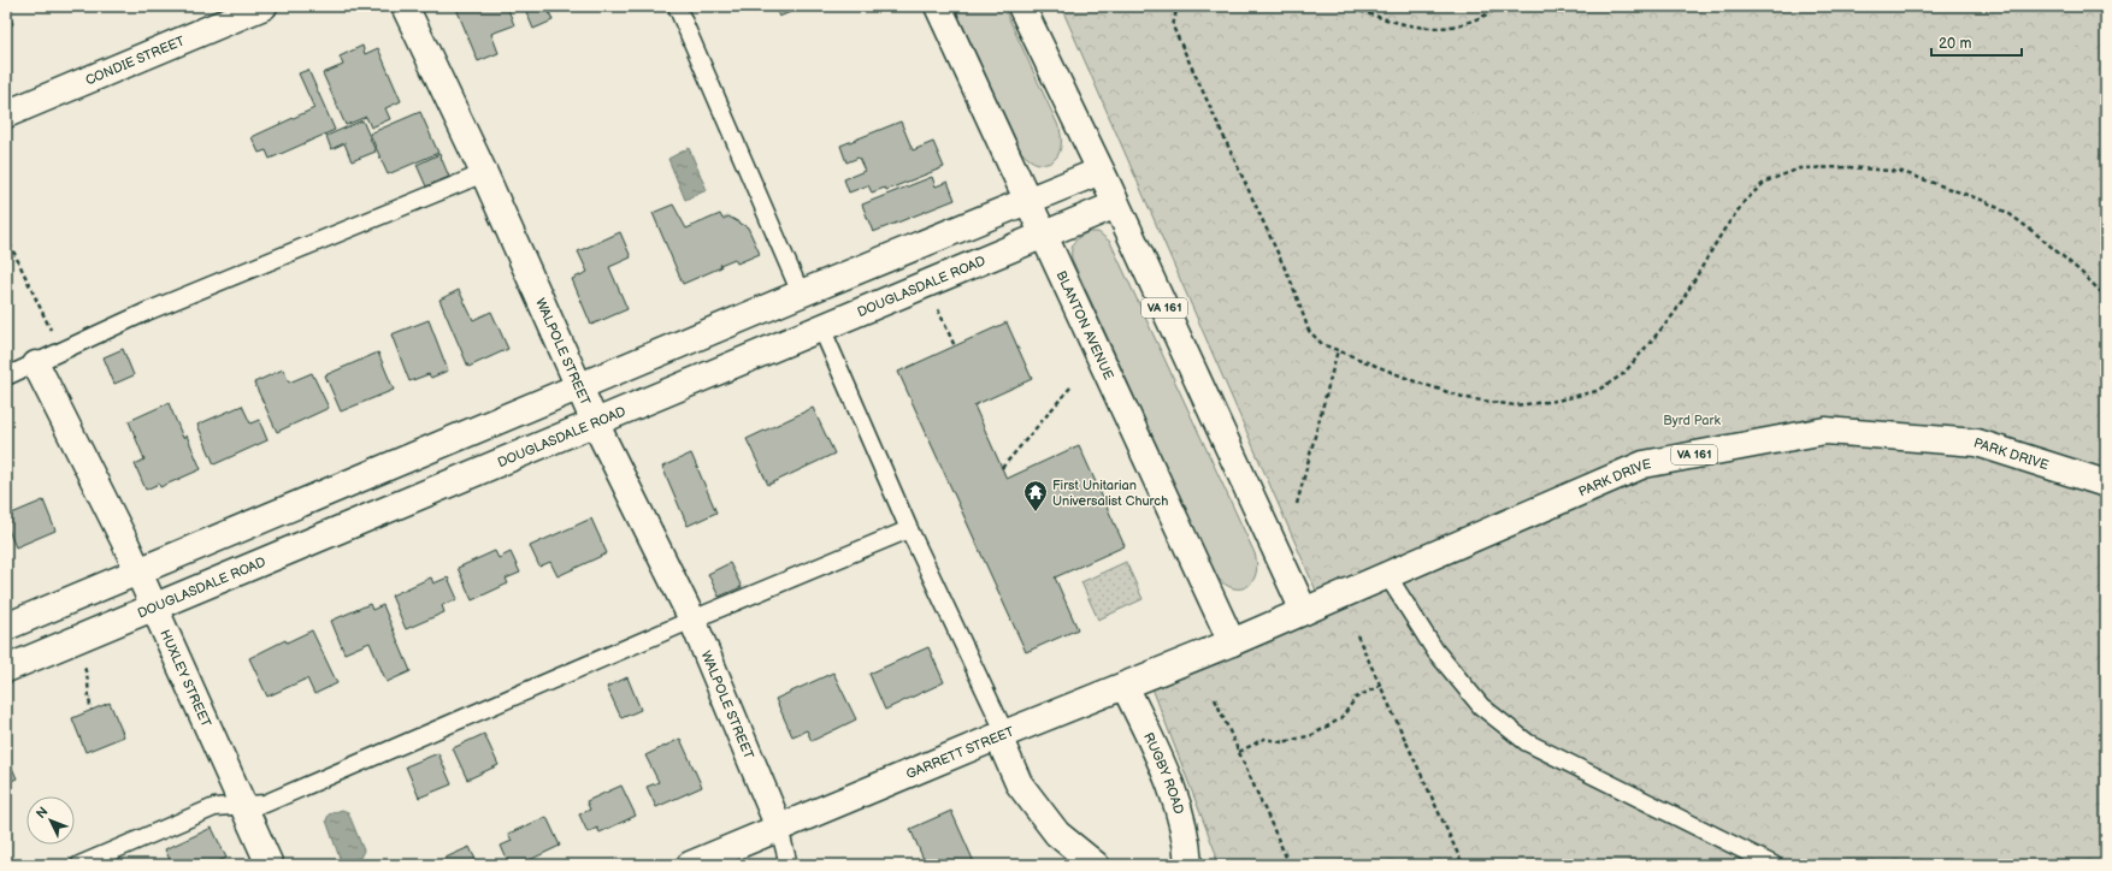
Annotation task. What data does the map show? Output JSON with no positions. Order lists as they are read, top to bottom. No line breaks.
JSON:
{"streets":{"street":["CONDIE STREET","DOUGLASDALE ROAD","VA 161","BLANTON AVENUE","WALPOLE STREET","PARK DRIVE","HUXLEY STREET","GARRETT STREET","RUGBY ROAD"]},"crossings":[["DOUGLASDALE ROAD","VA 161"],["DOUGLASDALE ROAD","BLANTON AVENUE"],["DOUGLASDALE ROAD","WALPOLE STREET"],["DOUGLASDALE ROAD","HUXLEY STREET"],["VA 161","PARK DRIVE"],["BLANTON AVENUE","PARK DRIVE"],["BLANTON AVENUE","GARRETT STREET"],["WALPOLE STREET","GARRETT STREET"],["PARK DRIVE","GARRETT STREET"],["GARRETT STREET","RUGBY ROAD"]],"parks":["Byrd Park"],"places":{"temple":["First Unitarian Universalist Church"]},"scale_bar":"20 m","north":"top left"}
